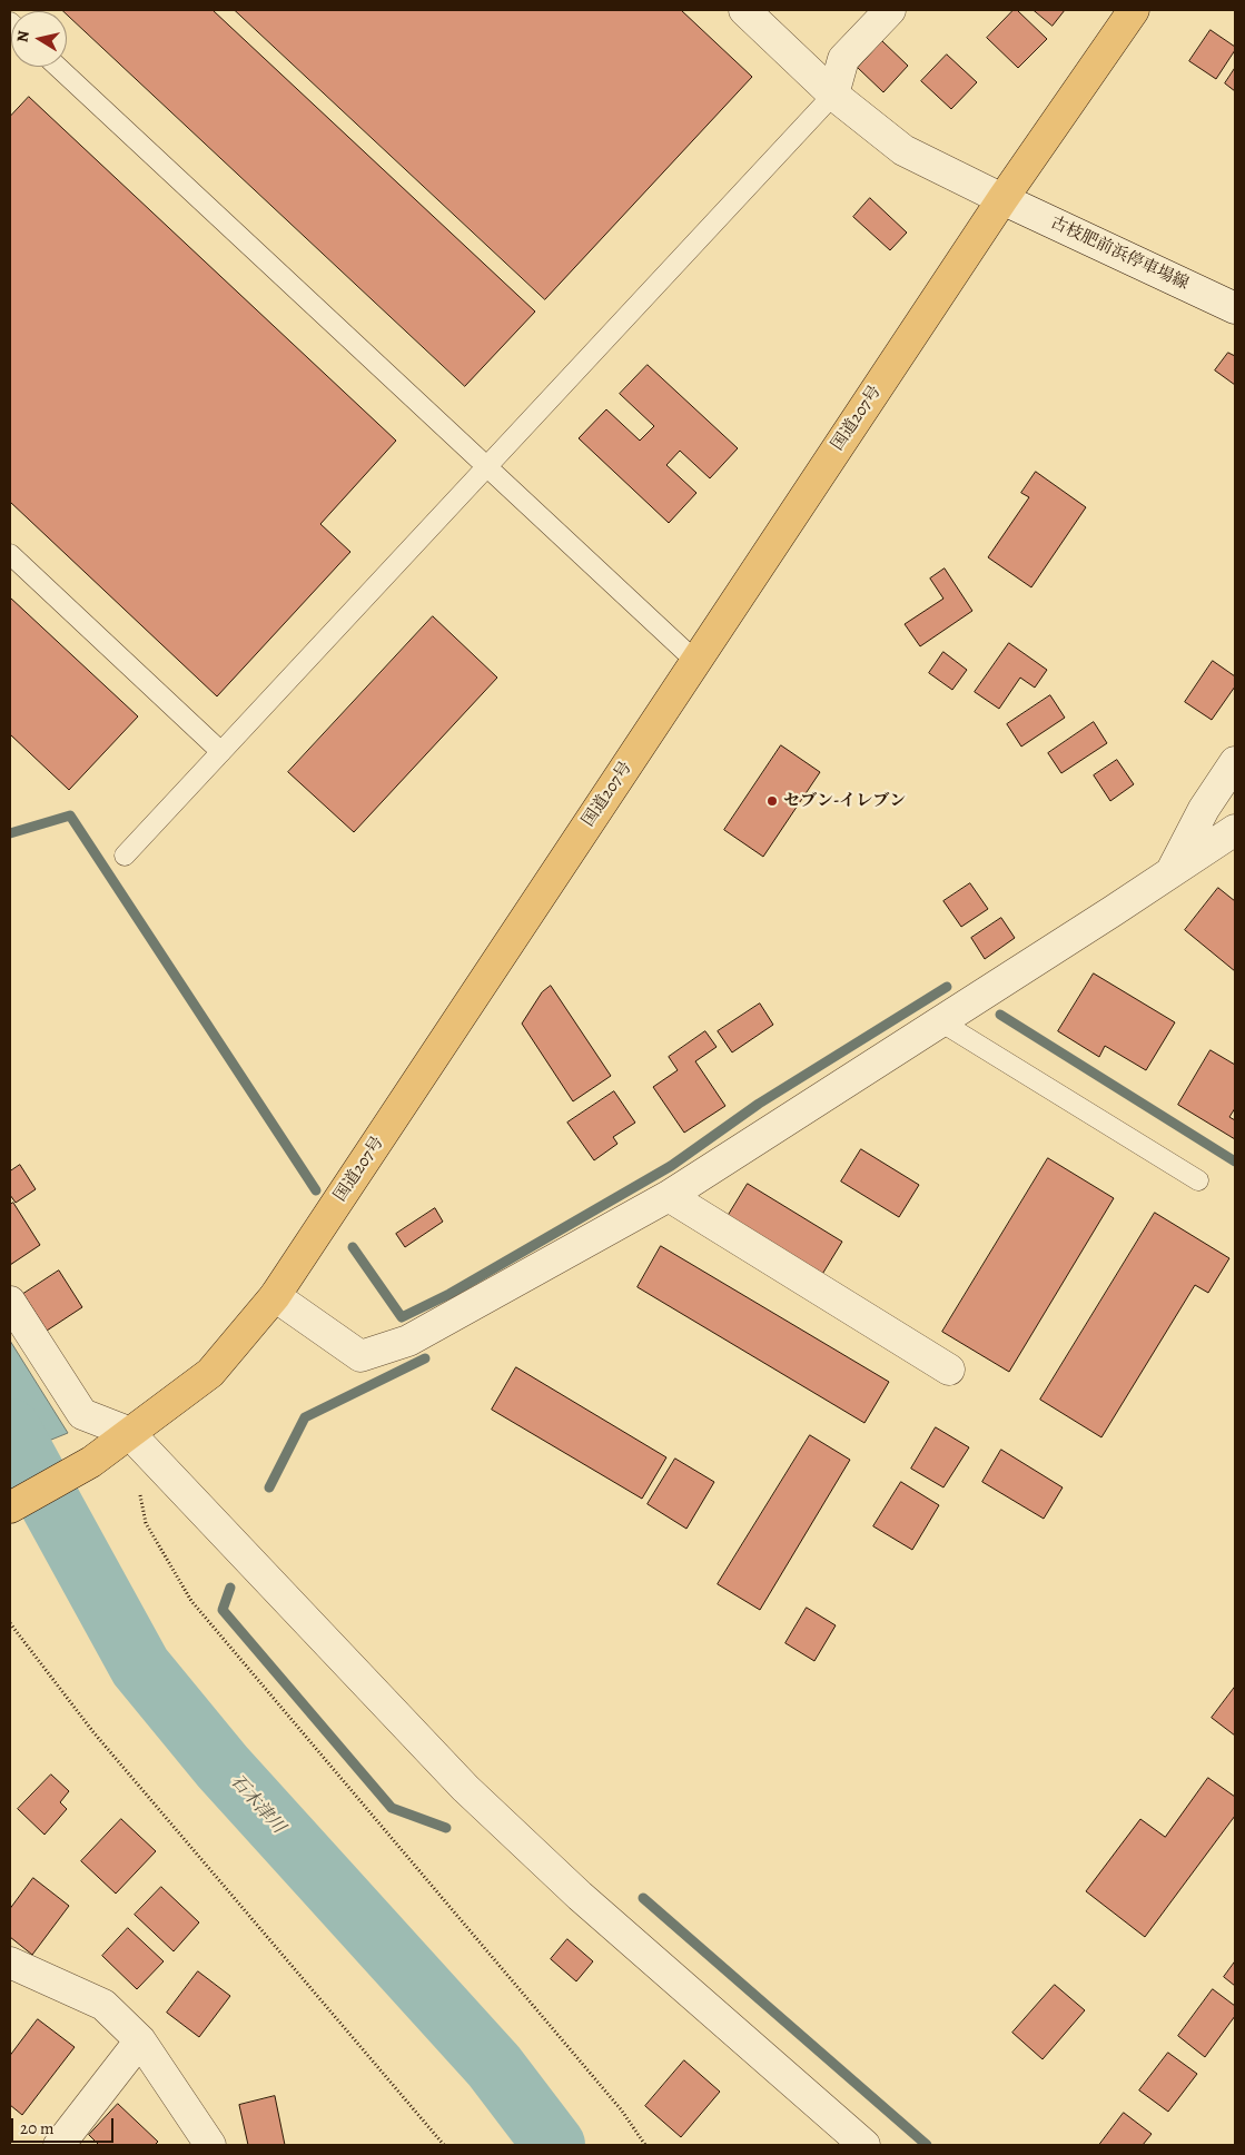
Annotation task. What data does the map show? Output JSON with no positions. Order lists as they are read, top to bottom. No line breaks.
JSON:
{"streets":{"highway":["国道207号"],"street":["古枝肥前浜停車場線"]},"crossings":[["古枝肥前浜停車場線","国道207号"]],"water":["石木津川"],"places":["セブン-イレブン"],"scale_bar":"20 m","north":"left"}
